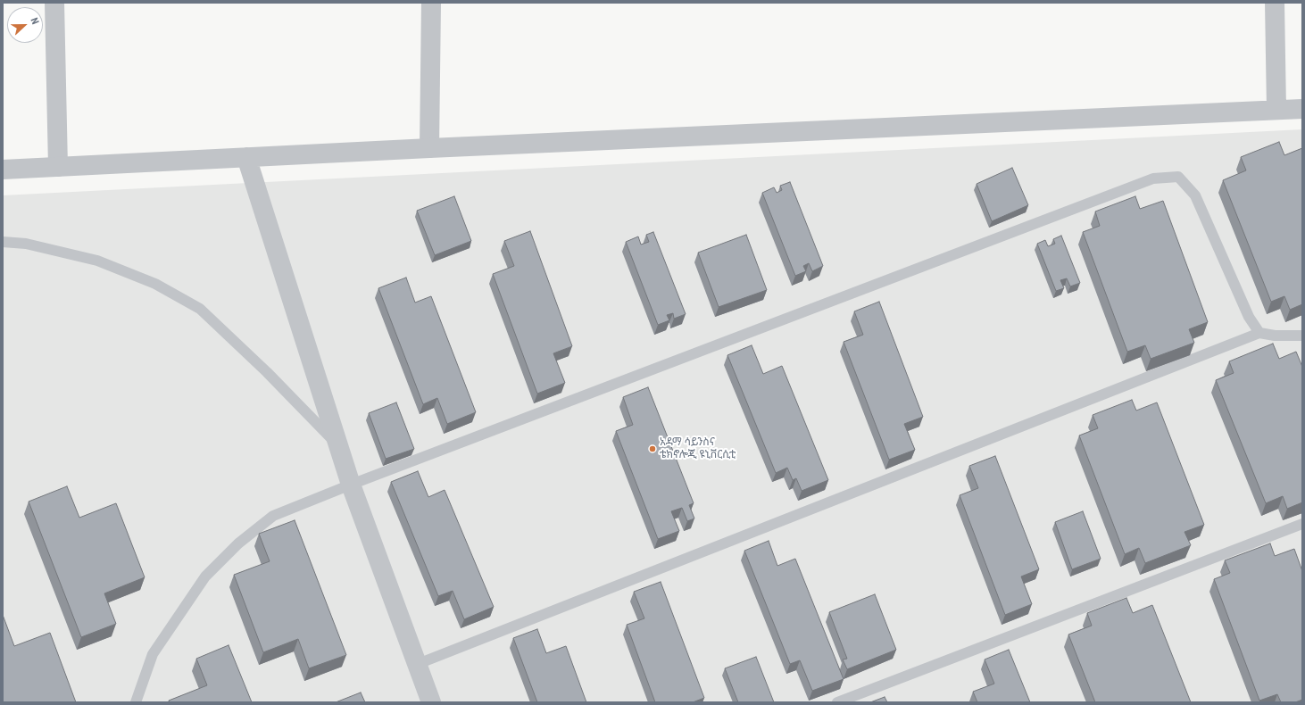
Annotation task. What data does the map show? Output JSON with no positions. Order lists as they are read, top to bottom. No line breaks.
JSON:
{"places":["አዳማ ሳይንስና ቴክኖሎጂ ዩኒቨርሲቲ"],"north":"right"}
